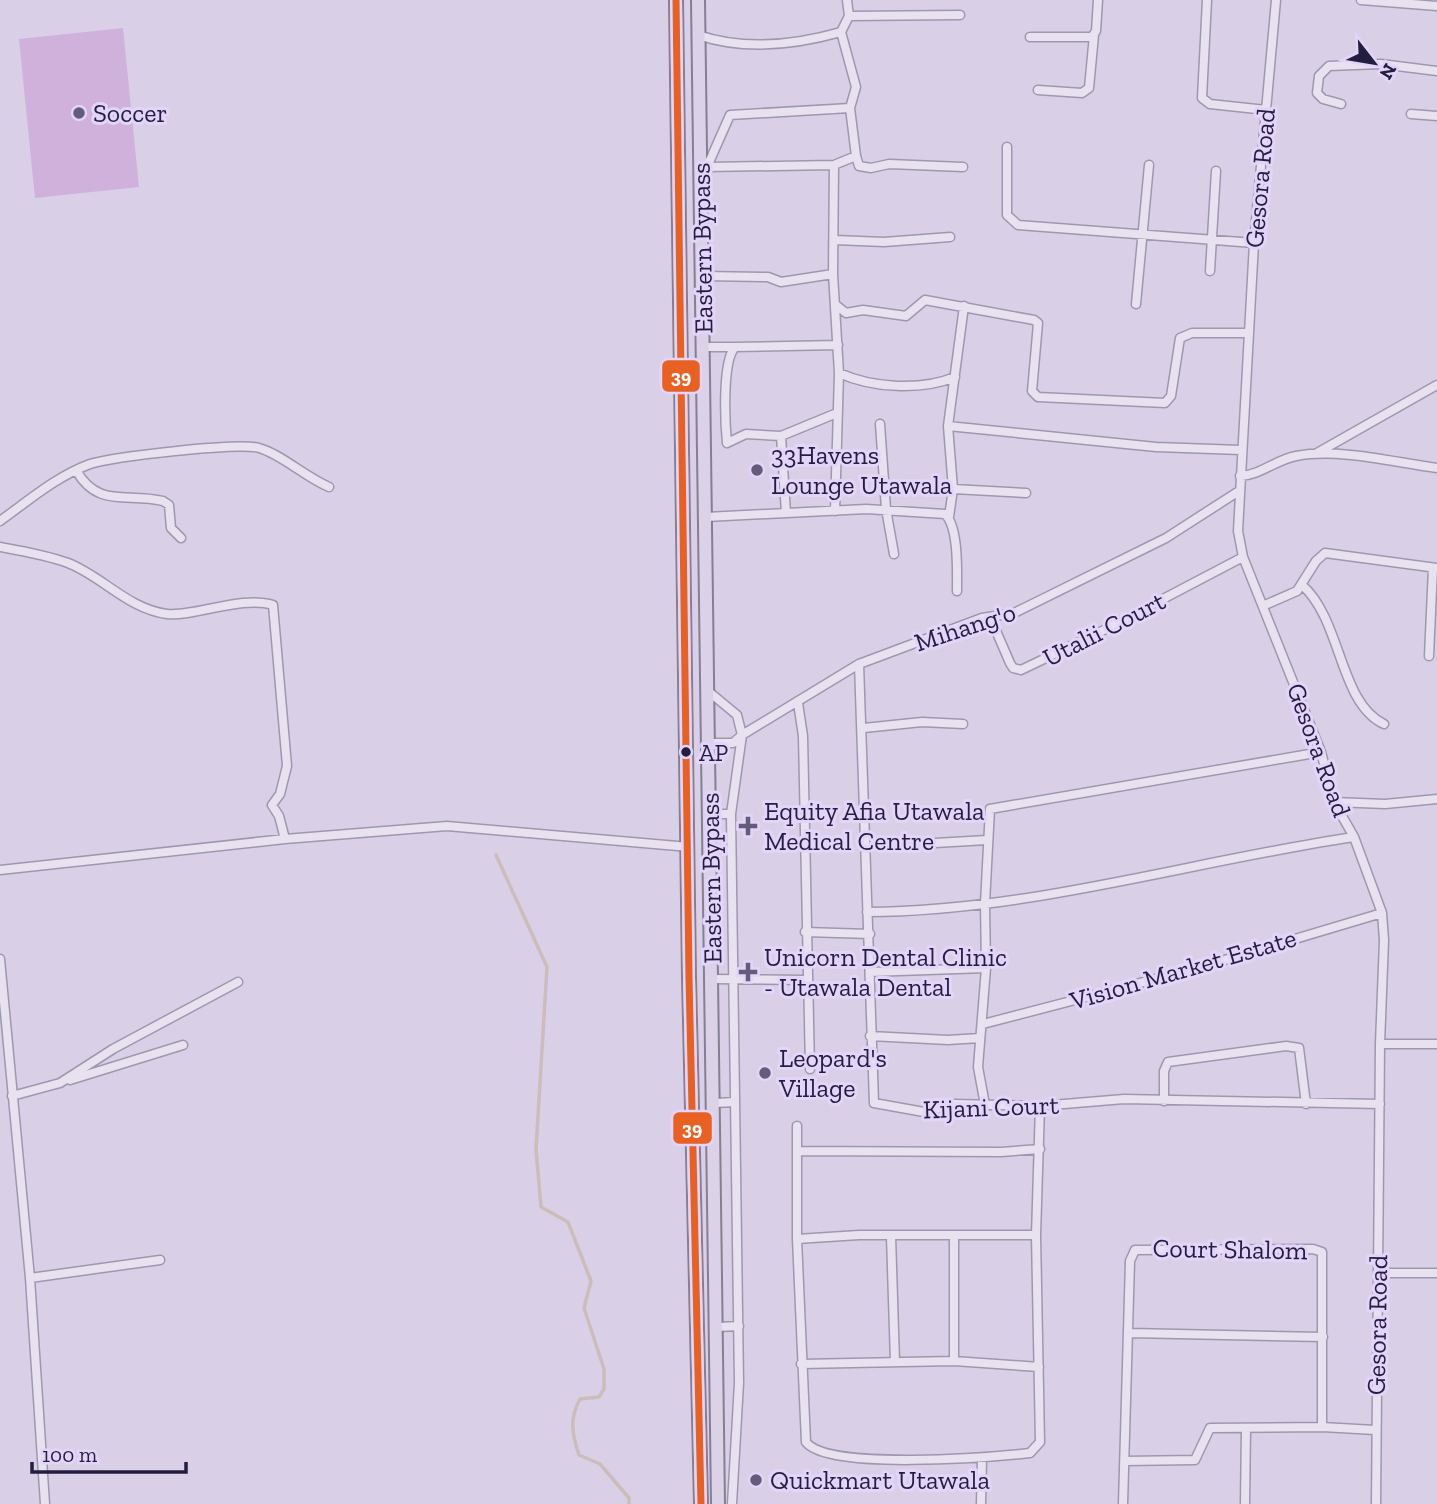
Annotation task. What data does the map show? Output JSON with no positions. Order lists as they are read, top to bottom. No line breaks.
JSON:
{"streets":{"main road":["Eastern Bypass"],"street":["Gesora Road","Mihang'o","Utalii Court","Vision Market Estate","Kijani Court","Court Shalom"]},"crossings":[["Gesora Road","Mihang'o"],["Gesora Road","Utalii Court"],["Gesora Road","Vision Market Estate"],["Gesora Road","Kijani Court"],["Eastern Bypass","Mihang'o"],["Mihang'o","Utalii Court"],["Mihang'o","Kijani Court"]],"places":{"other":["Soccer","33Havens Lounge Utawala","AP","Leopard's Village","Quickmart Utawala"],"health":["Equity Afia Utawala Medical Centre","Unicorn Dental Clinic - Utawala Dental"]},"lines":["transit line 39"],"scale_bar":"100 m","north":"bottom right"}
